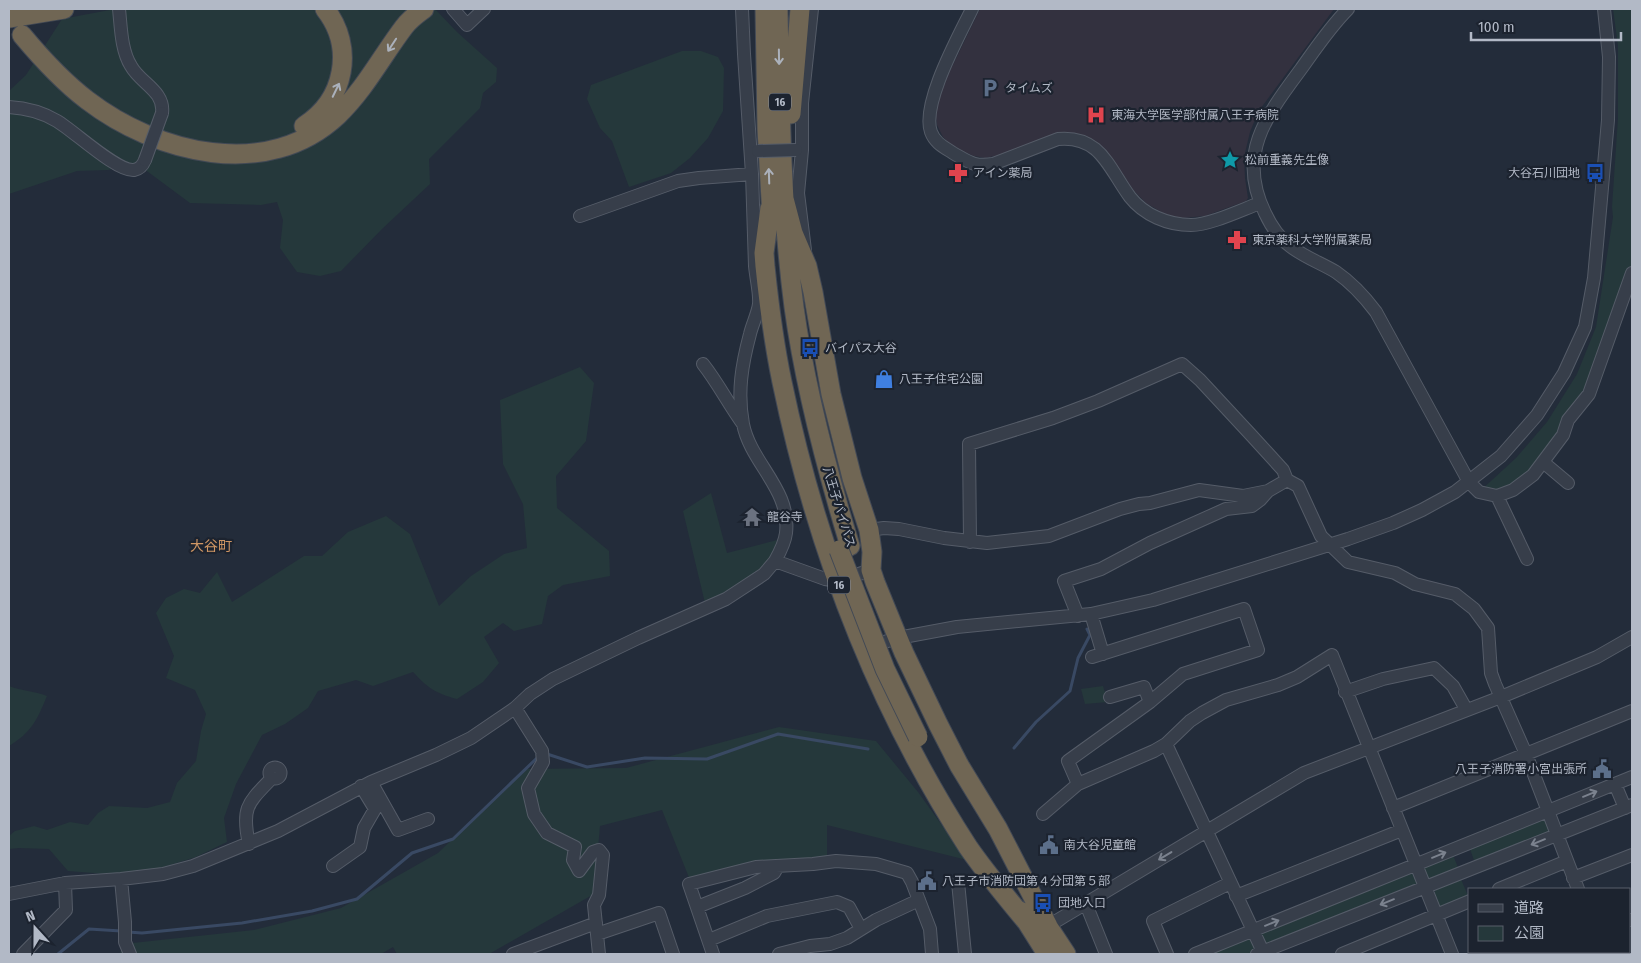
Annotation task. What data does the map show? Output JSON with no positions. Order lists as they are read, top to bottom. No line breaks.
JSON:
{"streets":{"highway":["16","八王子バイパス"]},"crossings":[["16","八王子バイパス"]],"districts":["大谷町"],"places":{"parking":["タイムズ"],"hospital":["東海大学医学部付属八王子病院"],"place":["松前重義先生像"],"pharmacy":["アイン薬局","東京薬科大学附属薬局"],"bus stop":["大谷石川団地","バイパス大谷","団地入口"],"shop":["八王子住宅公園"],"temple":["龍谷寺"],"public building":["八王子消防署小宮出張所","南大谷児童館","八王子市消防団第４分団第５部"]},"legend":["道路","公園"],"scale_bar":"100 m","north":"top"}
